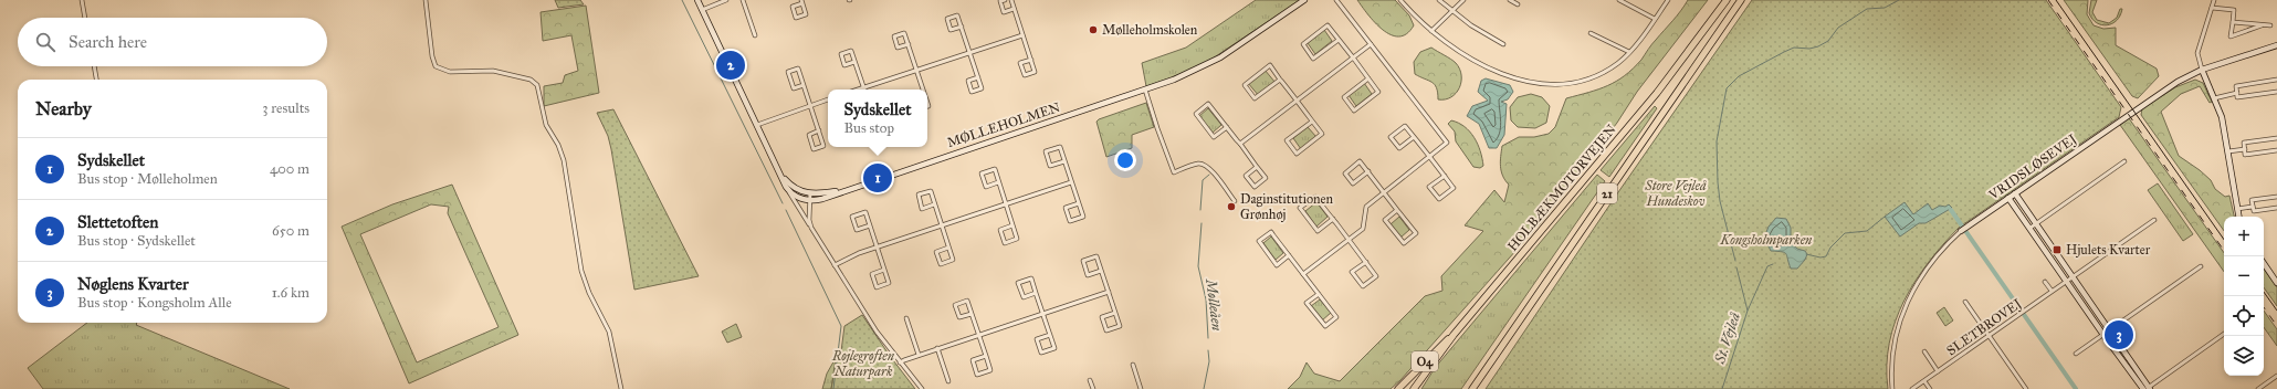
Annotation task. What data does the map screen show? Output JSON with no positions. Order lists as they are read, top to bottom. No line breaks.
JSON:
{"streets":{"highway":["HOLBÆKMOTORVEJEN","21","O4"],"street":["MØLLEHOLMEN","VRIDSLØSEVEJ","SLETBROVEJ"]},"crossings":[["HOLBÆKMOTORVEJEN","O4"]],"water":["Mølleåen","St. Vejleå"],"parks":["Store Vejleå Hundeskov","Kongsholmparken","Røjlegrøften Naturpark"],"places":{"other":["Mølleholmskolen","Daginstitutionen Grønhøj"],"transit":["Hjulets Kvarter"]},"page":{"search":"Search here","pins":["2","1","3"],"heading":["Nearby","3 results"],"popup":["Sydskellet","Bus stop"],"list":[{"mark":"1","name":"Sydskellet","note":"Bus stop · Mølleholmen","value":"400 m"},{"mark":"2","name":"Slettetoften","note":"Bus stop · Sydskellet","value":"650 m"},{"mark":"3","name":"Nøglens Kvarter","note":"Bus stop · Kongsholm Alle","value":"1.6 km"}],"map_buttons":["+","−"]}}
